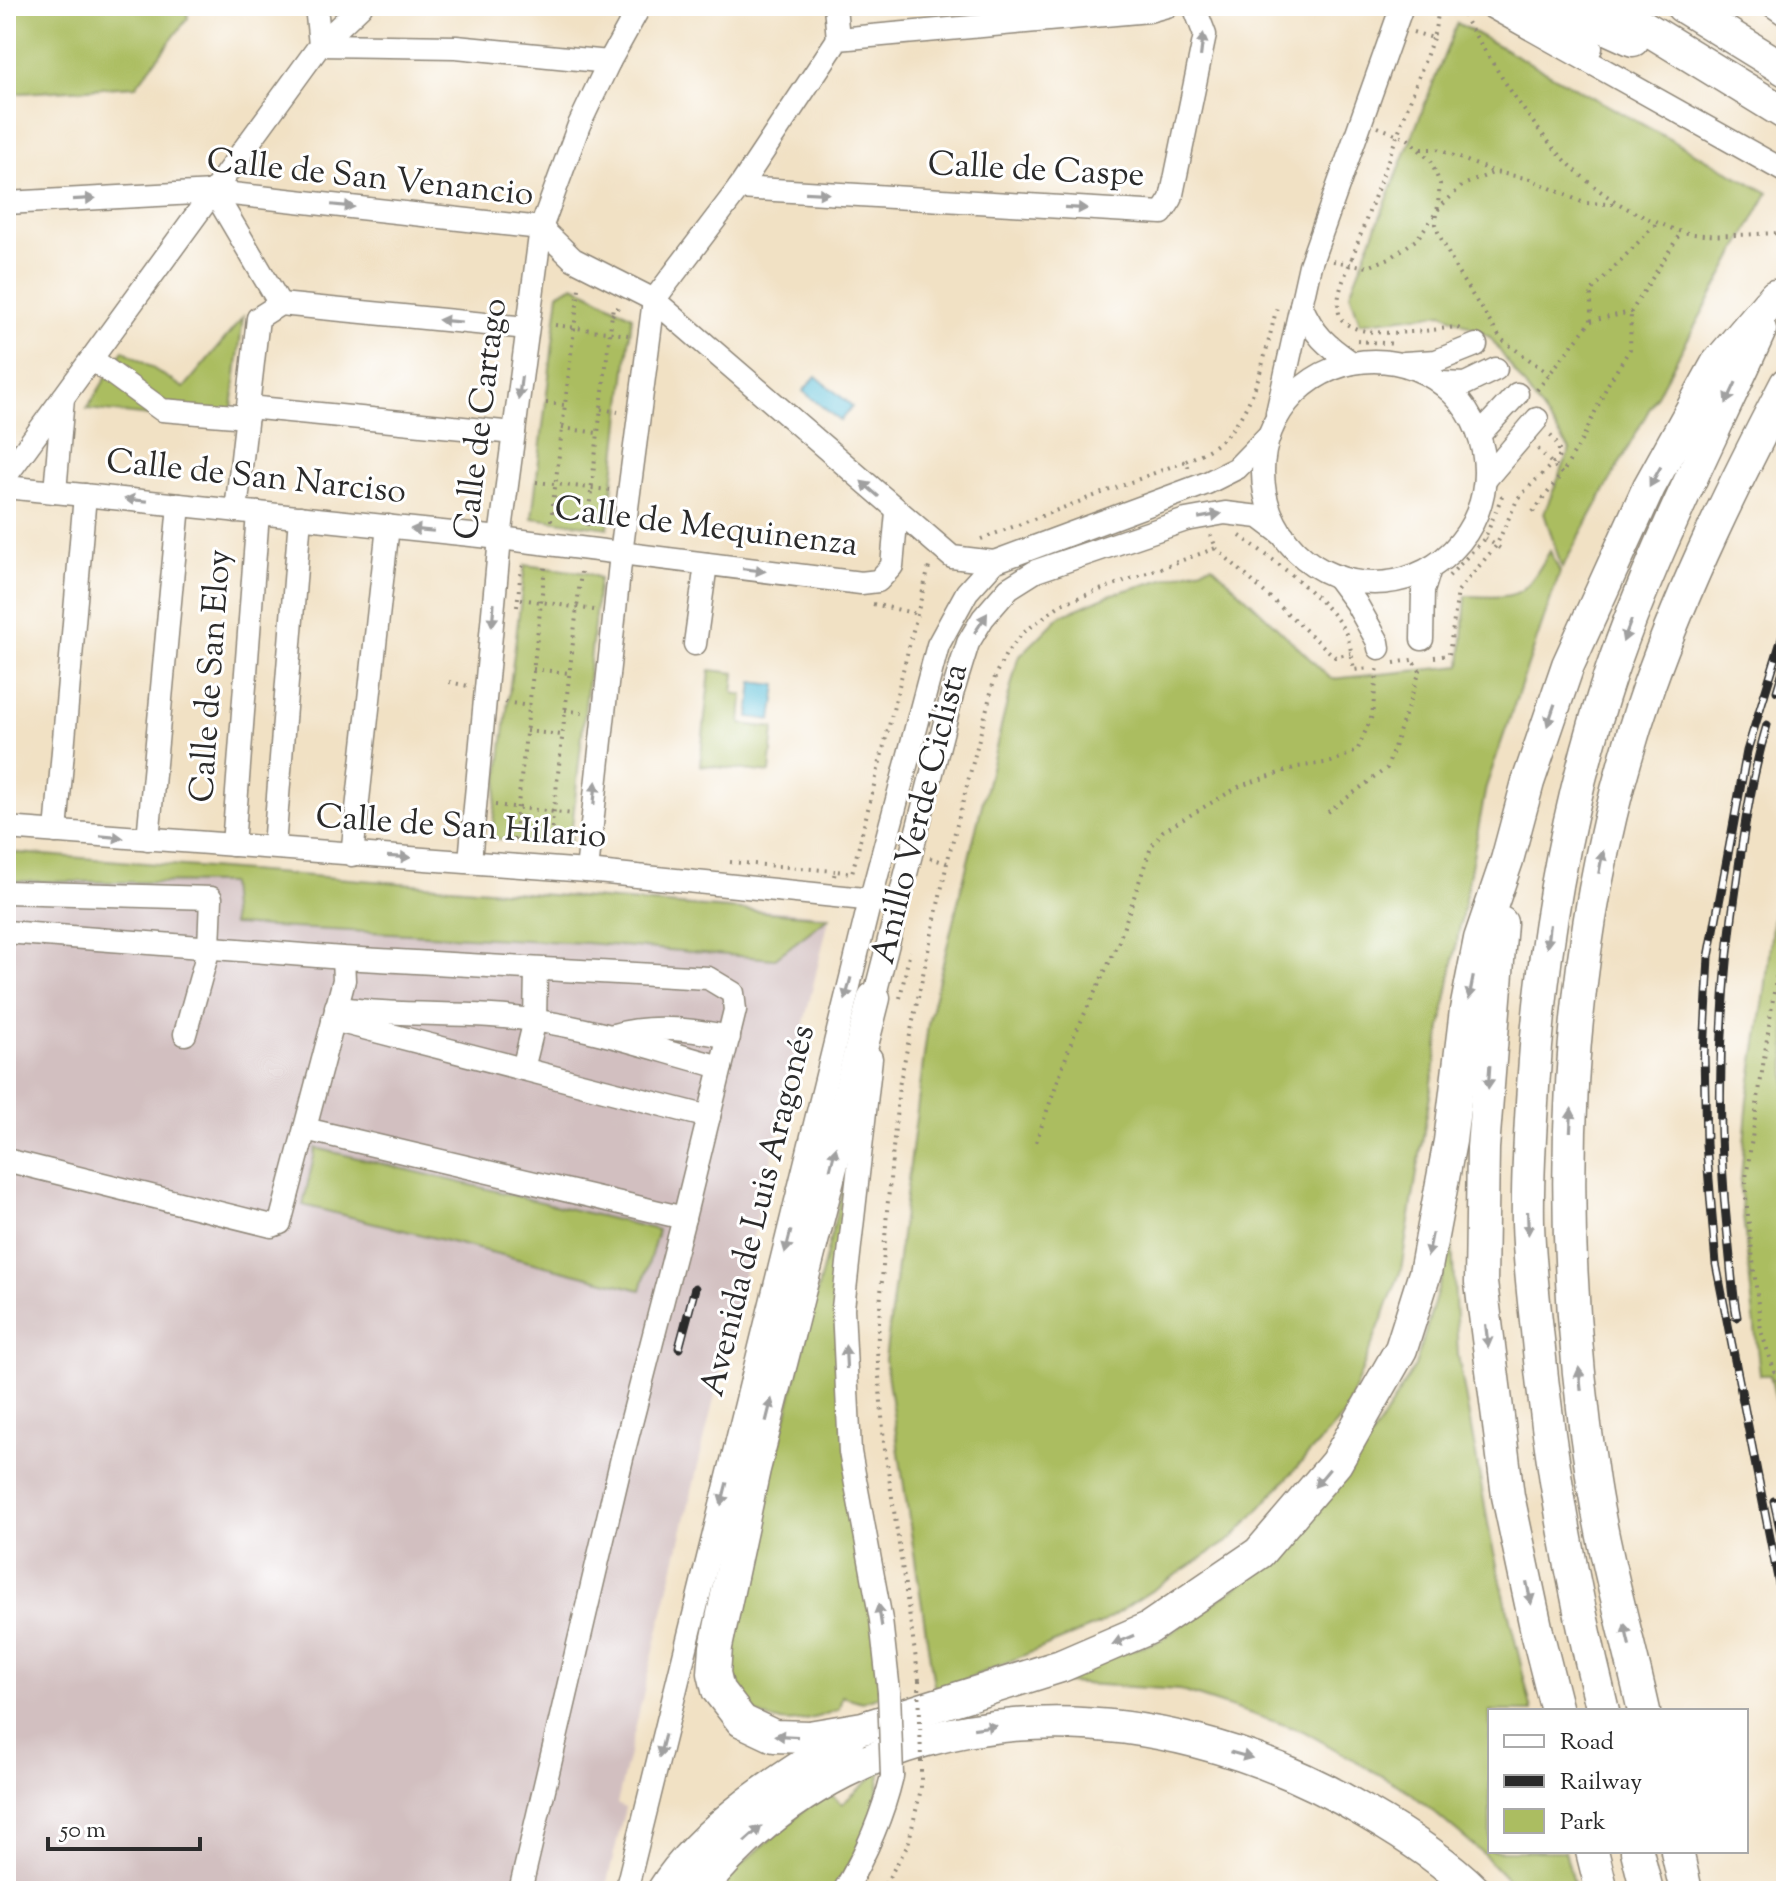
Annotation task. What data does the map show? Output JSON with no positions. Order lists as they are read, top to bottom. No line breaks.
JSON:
{"streets":{"street":["Calle de Caspe","Calle de San Venancio","Calle de Cartago","Calle de San Narciso","Calle de Mequinenza","Calle de San Eloy","Calle de San Hilario","Avenida de Luis Aragonés"],"path":["Anillo Verde Ciclista"]},"crossings":[["Calle de San Venancio","Calle de Cartago"],["Calle de San Venancio","Calle de Mequinenza"],["Calle de San Venancio","Avenida de Luis Aragonés"],["Calle de Cartago","Calle de San Narciso"],["Calle de Cartago","Calle de Mequinenza"],["Calle de Cartago","Calle de San Hilario"],["Calle de San Narciso","Calle de Mequinenza"],["Calle de San Narciso","Calle de San Eloy"],["Calle de San Eloy","Calle de San Hilario"],["Calle de San Hilario","Avenida de Luis Aragonés"]],"legend":["Road","Railway","Park"],"scale_bar":"50 m"}
